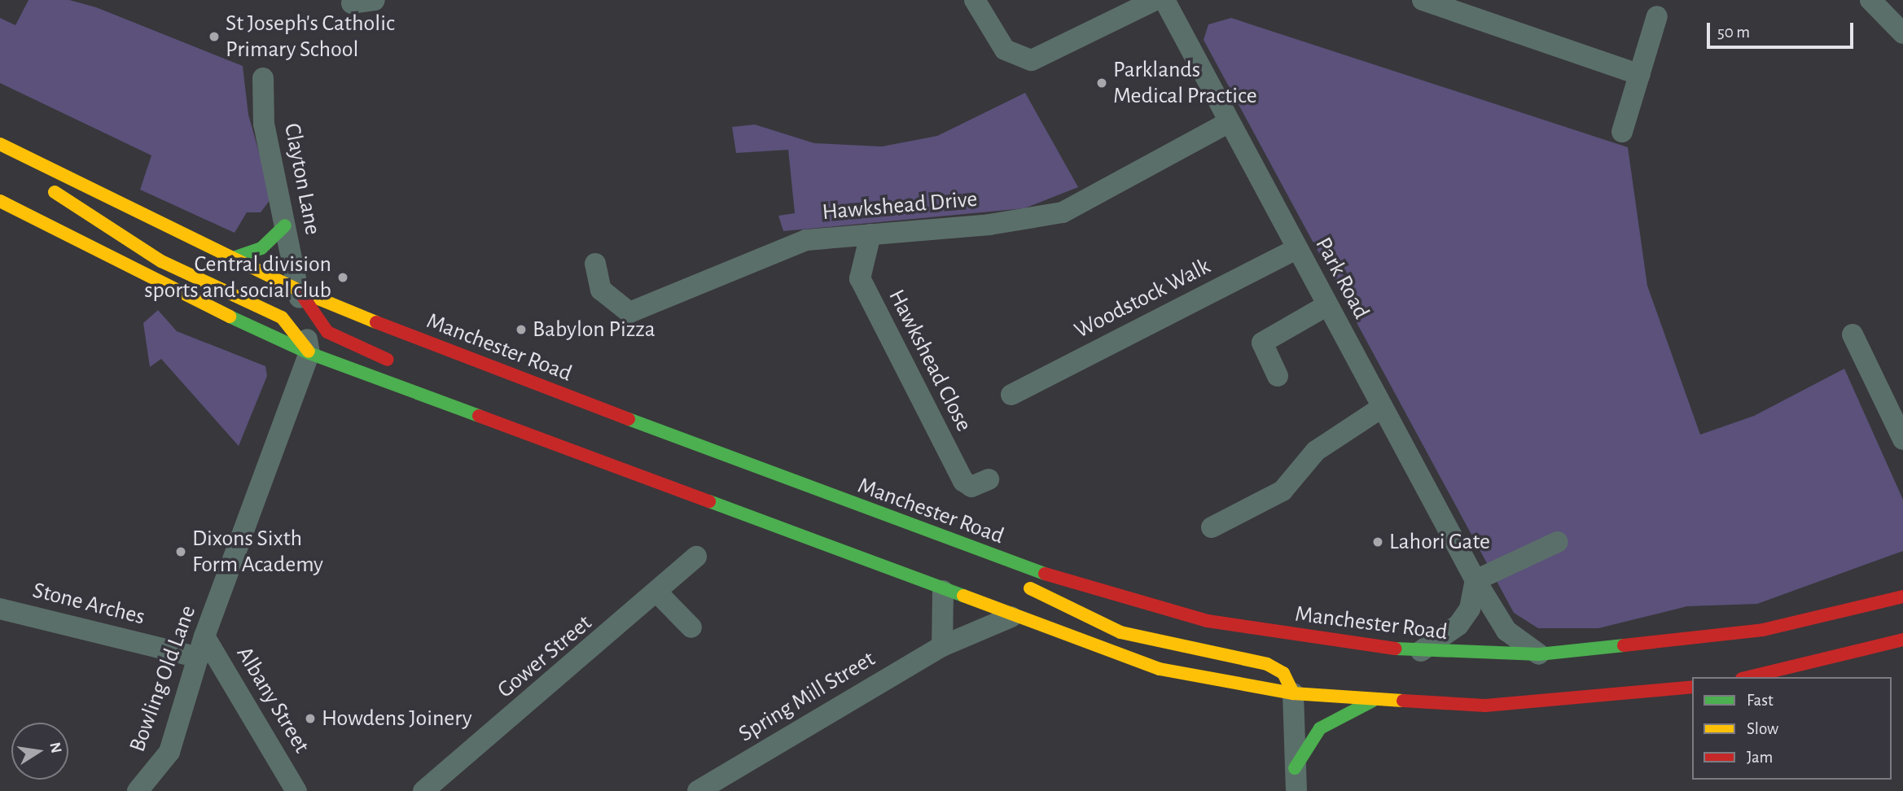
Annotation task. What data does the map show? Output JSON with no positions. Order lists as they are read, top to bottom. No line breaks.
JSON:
{"streets":{"main road":["Manchester Road"],"street":["Clayton Lane","Hawkshead Drive","Park Road","Woodstock Walk","Hawkshead Close","Stone Arches","Gower Street","Bowling Old Lane","Spring Mill Street","Albany Street"]},"crossings":[["Clayton Lane","Manchester Road"],["Clayton Lane","Bowling Old Lane"],["Hawkshead Drive","Park Road"],["Hawkshead Drive","Hawkshead Close"],["Park Road","Woodstock Walk"],["Park Road","Manchester Road"],["Stone Arches","Bowling Old Lane"],["Bowling Old Lane","Albany Street"]],"places":["St Joseph's Catholic Primary School","Parklands Medical Practice","Central division sports and social club","Babylon Pizza","Lahori Gate","Dixons Sixth Form Academy","Howdens Joinery"],"legend":["Fast","Slow","Jam"],"scale_bar":"50 m","north":"right"}
